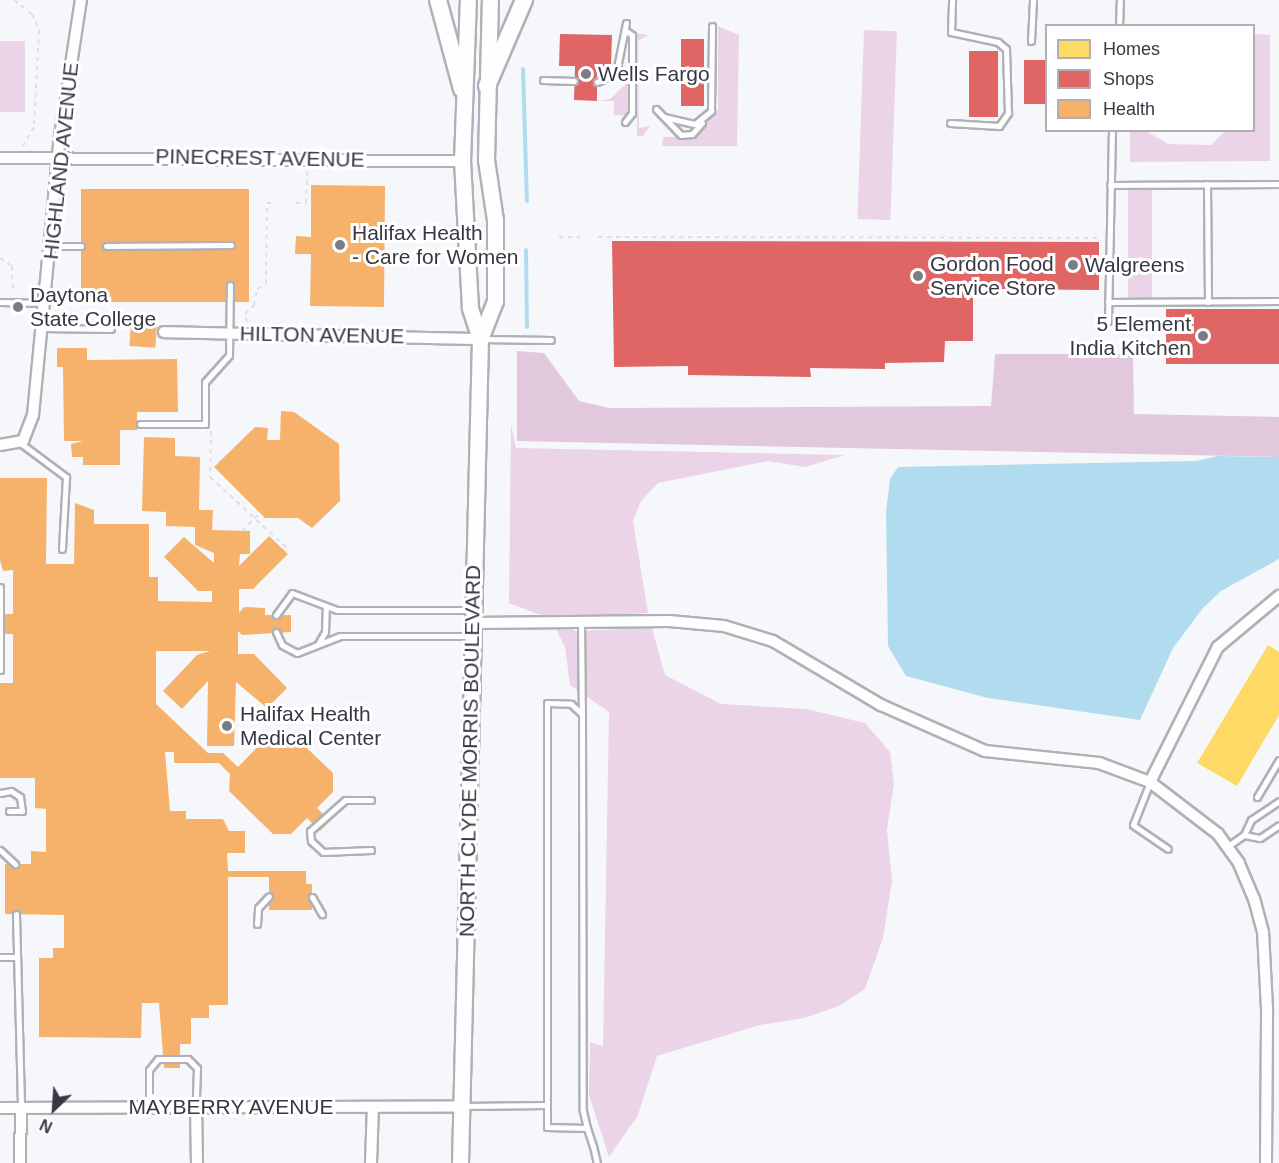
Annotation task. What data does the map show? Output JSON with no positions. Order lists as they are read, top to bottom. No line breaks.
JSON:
{"streets":{"main road":["NORTH CLYDE MORRIS BOULEVARD"],"street":["PINECREST AVENUE","HIGHLAND AVENUE","HILTON AVENUE","MAYBERRY AVENUE"]},"crossings":[["PINECREST AVENUE","HIGHLAND AVENUE"],["PINECREST AVENUE","NORTH CLYDE MORRIS BOULEVARD"],["HILTON AVENUE","NORTH CLYDE MORRIS BOULEVARD"],["NORTH CLYDE MORRIS BOULEVARD","MAYBERRY AVENUE"]],"places":["Wells Fargo","Halifax Health - Care for Women","Walgreens","Gordon Food Service Store","Daytona State College","5 Element India Kitchen","Halifax Health Medical Center"],"legend":["Homes","Shops","Health"],"north":"bottom left"}
